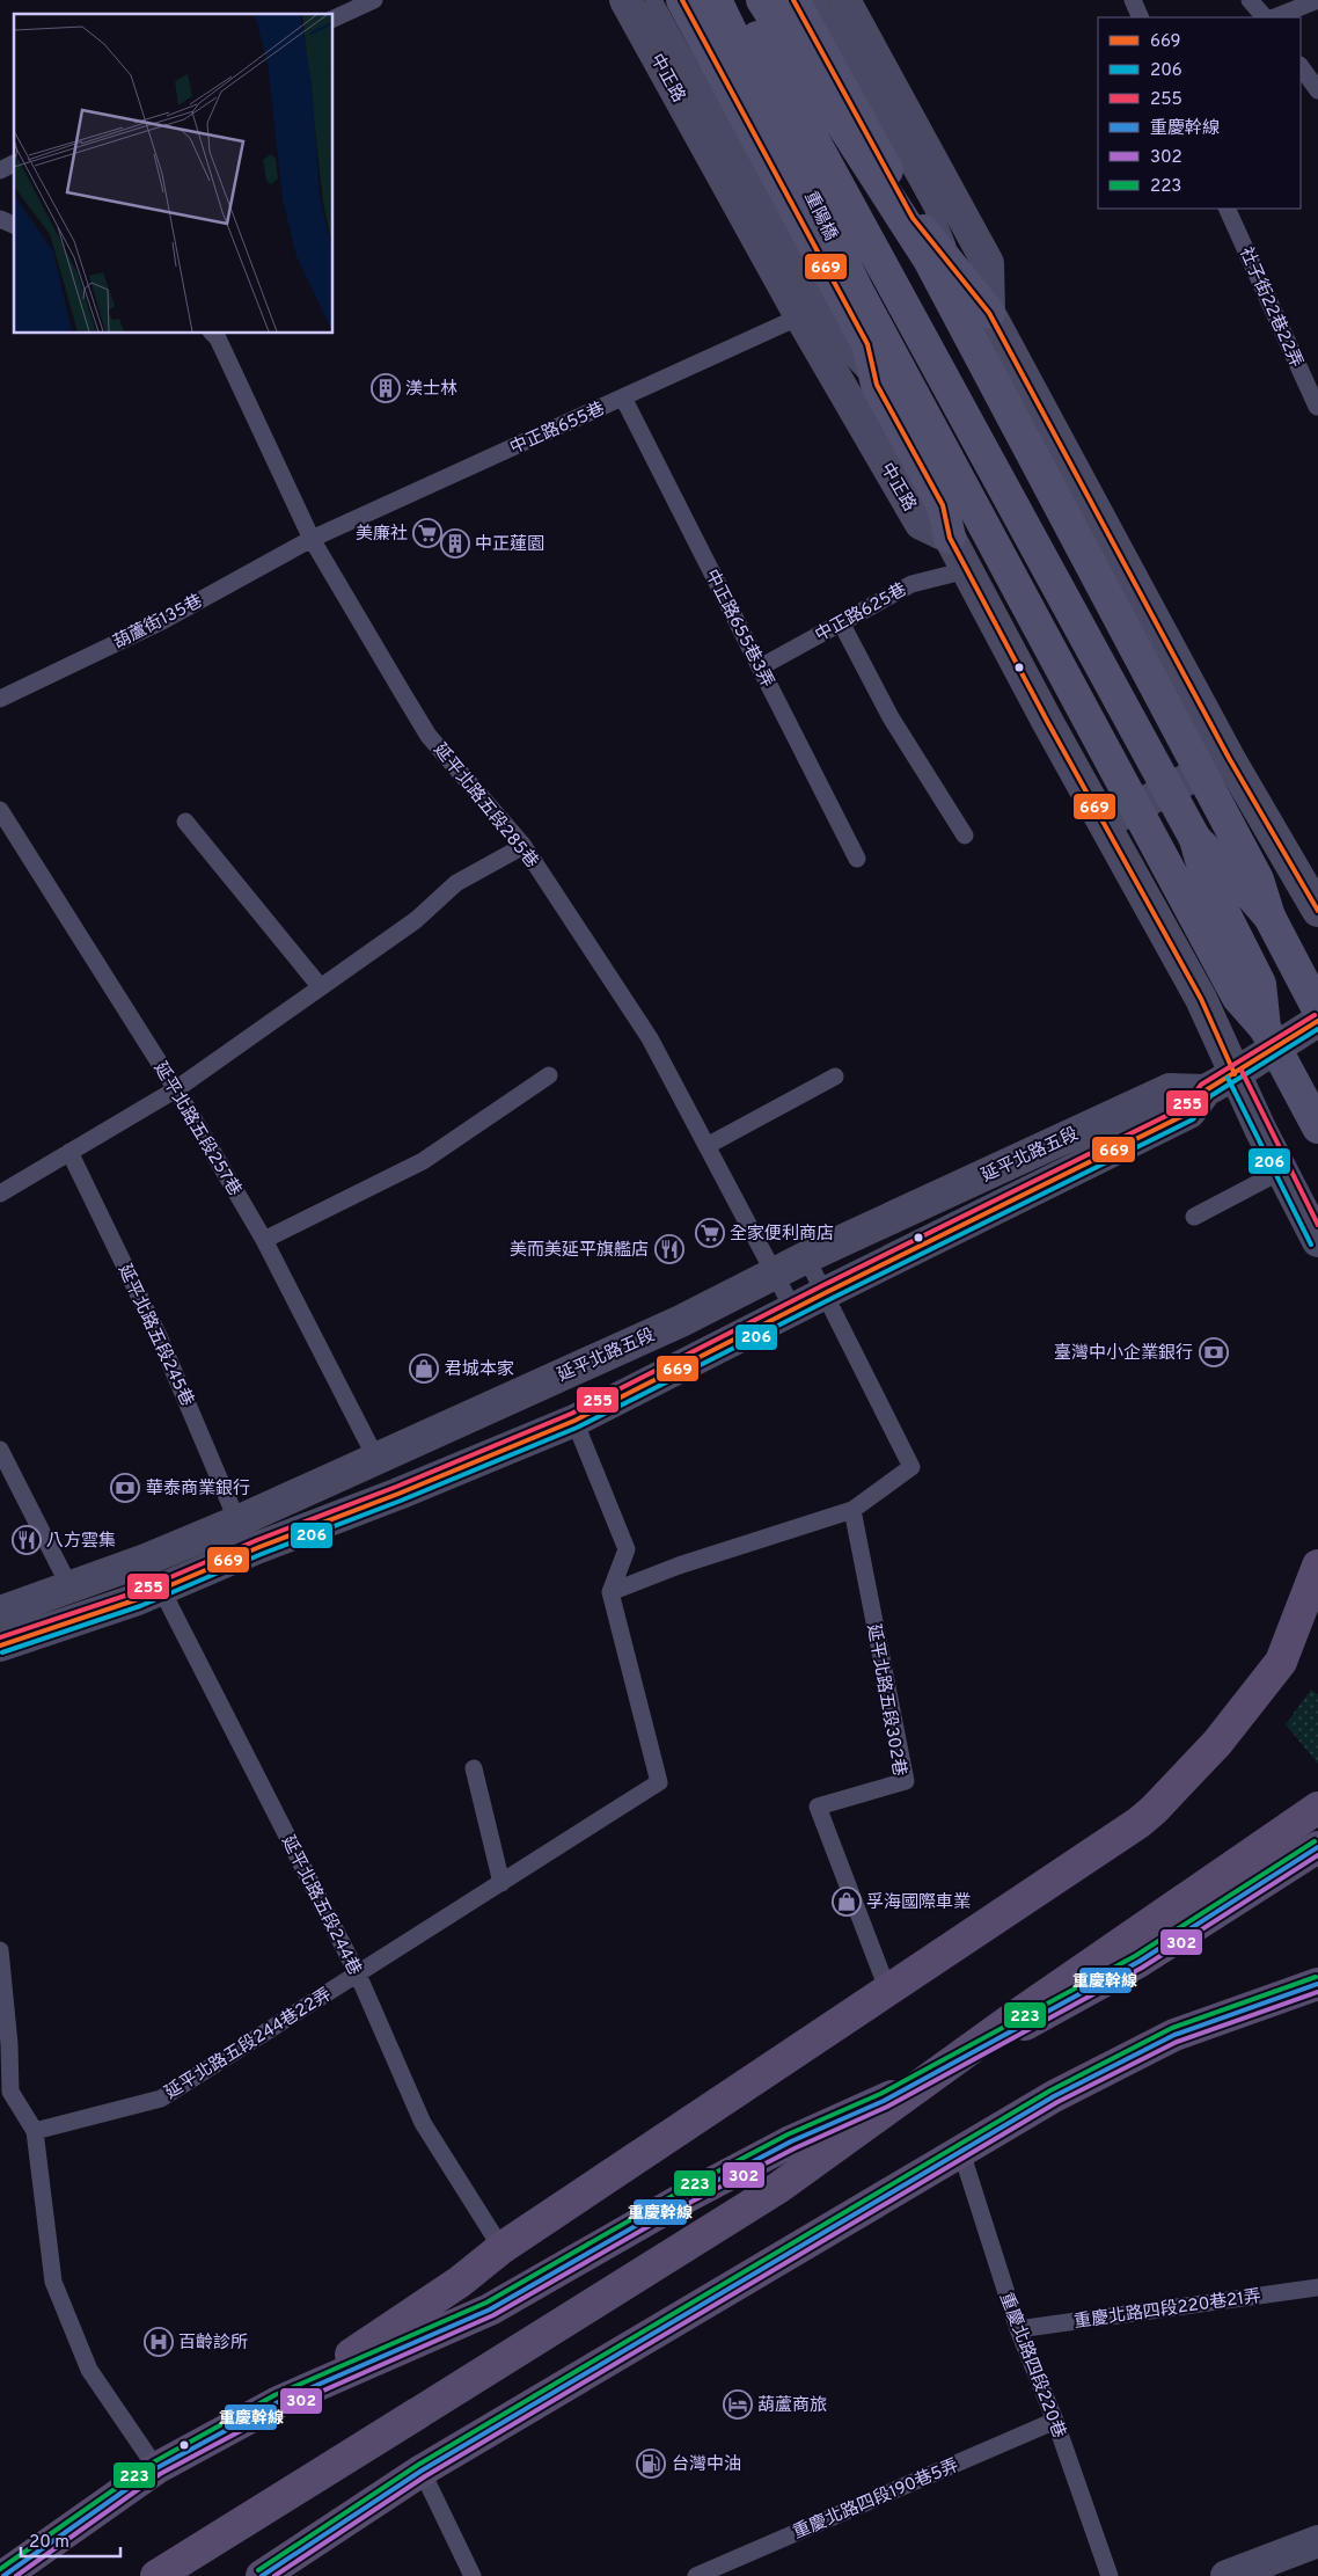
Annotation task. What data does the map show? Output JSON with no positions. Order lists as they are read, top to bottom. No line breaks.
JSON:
{"streets":{"main road":["重陽橋"],"street":["中正路","延平北路五段"],"lane":["社子街22巷22弄","中正路655巷","中正路625巷","葫蘆街135巷","中正路655巷3弄","延平北路五段285巷","延平北路五段257巷","延平北路五段245巷","延平北路五段302巷","延平北路五段244巷","延平北路五段244巷22弄","重慶北路四段220巷21弄","重慶北路四段220巷","重慶北路四段190巷5弄"]},"crossings":[["中正路","中正路655巷"],["中正路655巷","葫蘆街135巷"],["中正路655巷","中正路655巷3弄"],["中正路655巷","延平北路五段285巷"],["中正路625巷","中正路655巷3弄"],["葫蘆街135巷","延平北路五段285巷"],["延平北路五段285巷","延平北路五段"],["延平北路五段257巷","延平北路五段"],["延平北路五段","延平北路五段245巷"],["延平北路五段","延平北路五段244巷"],["延平北路五段244巷","延平北路五段244巷22弄"],["重慶北路四段220巷21弄","重慶北路四段220巷"],["重慶北路四段220巷","重慶北路四段190巷5弄"]],"places":{"building":["渼士林","中正蓮園"],"supermarket":["美廉社","全家便利商店"],"restaurant":["美而美延平旗艦店","八方雲集"],"bank":["臺灣中小企業銀行","華泰商業銀行"],"shop":["君城本家","孚海國際車業"],"hospital":["百齡診所"],"hotel":["葫蘆商旅"],"fuel station":["台灣中油"]},"lines":["transit line 669","transit line 255","transit line 206","transit line 223","transit line 重慶幹線","transit line 302"],"legend":["669","206","255","重慶幹線","302","223"],"scale_bar":"20 m"}
